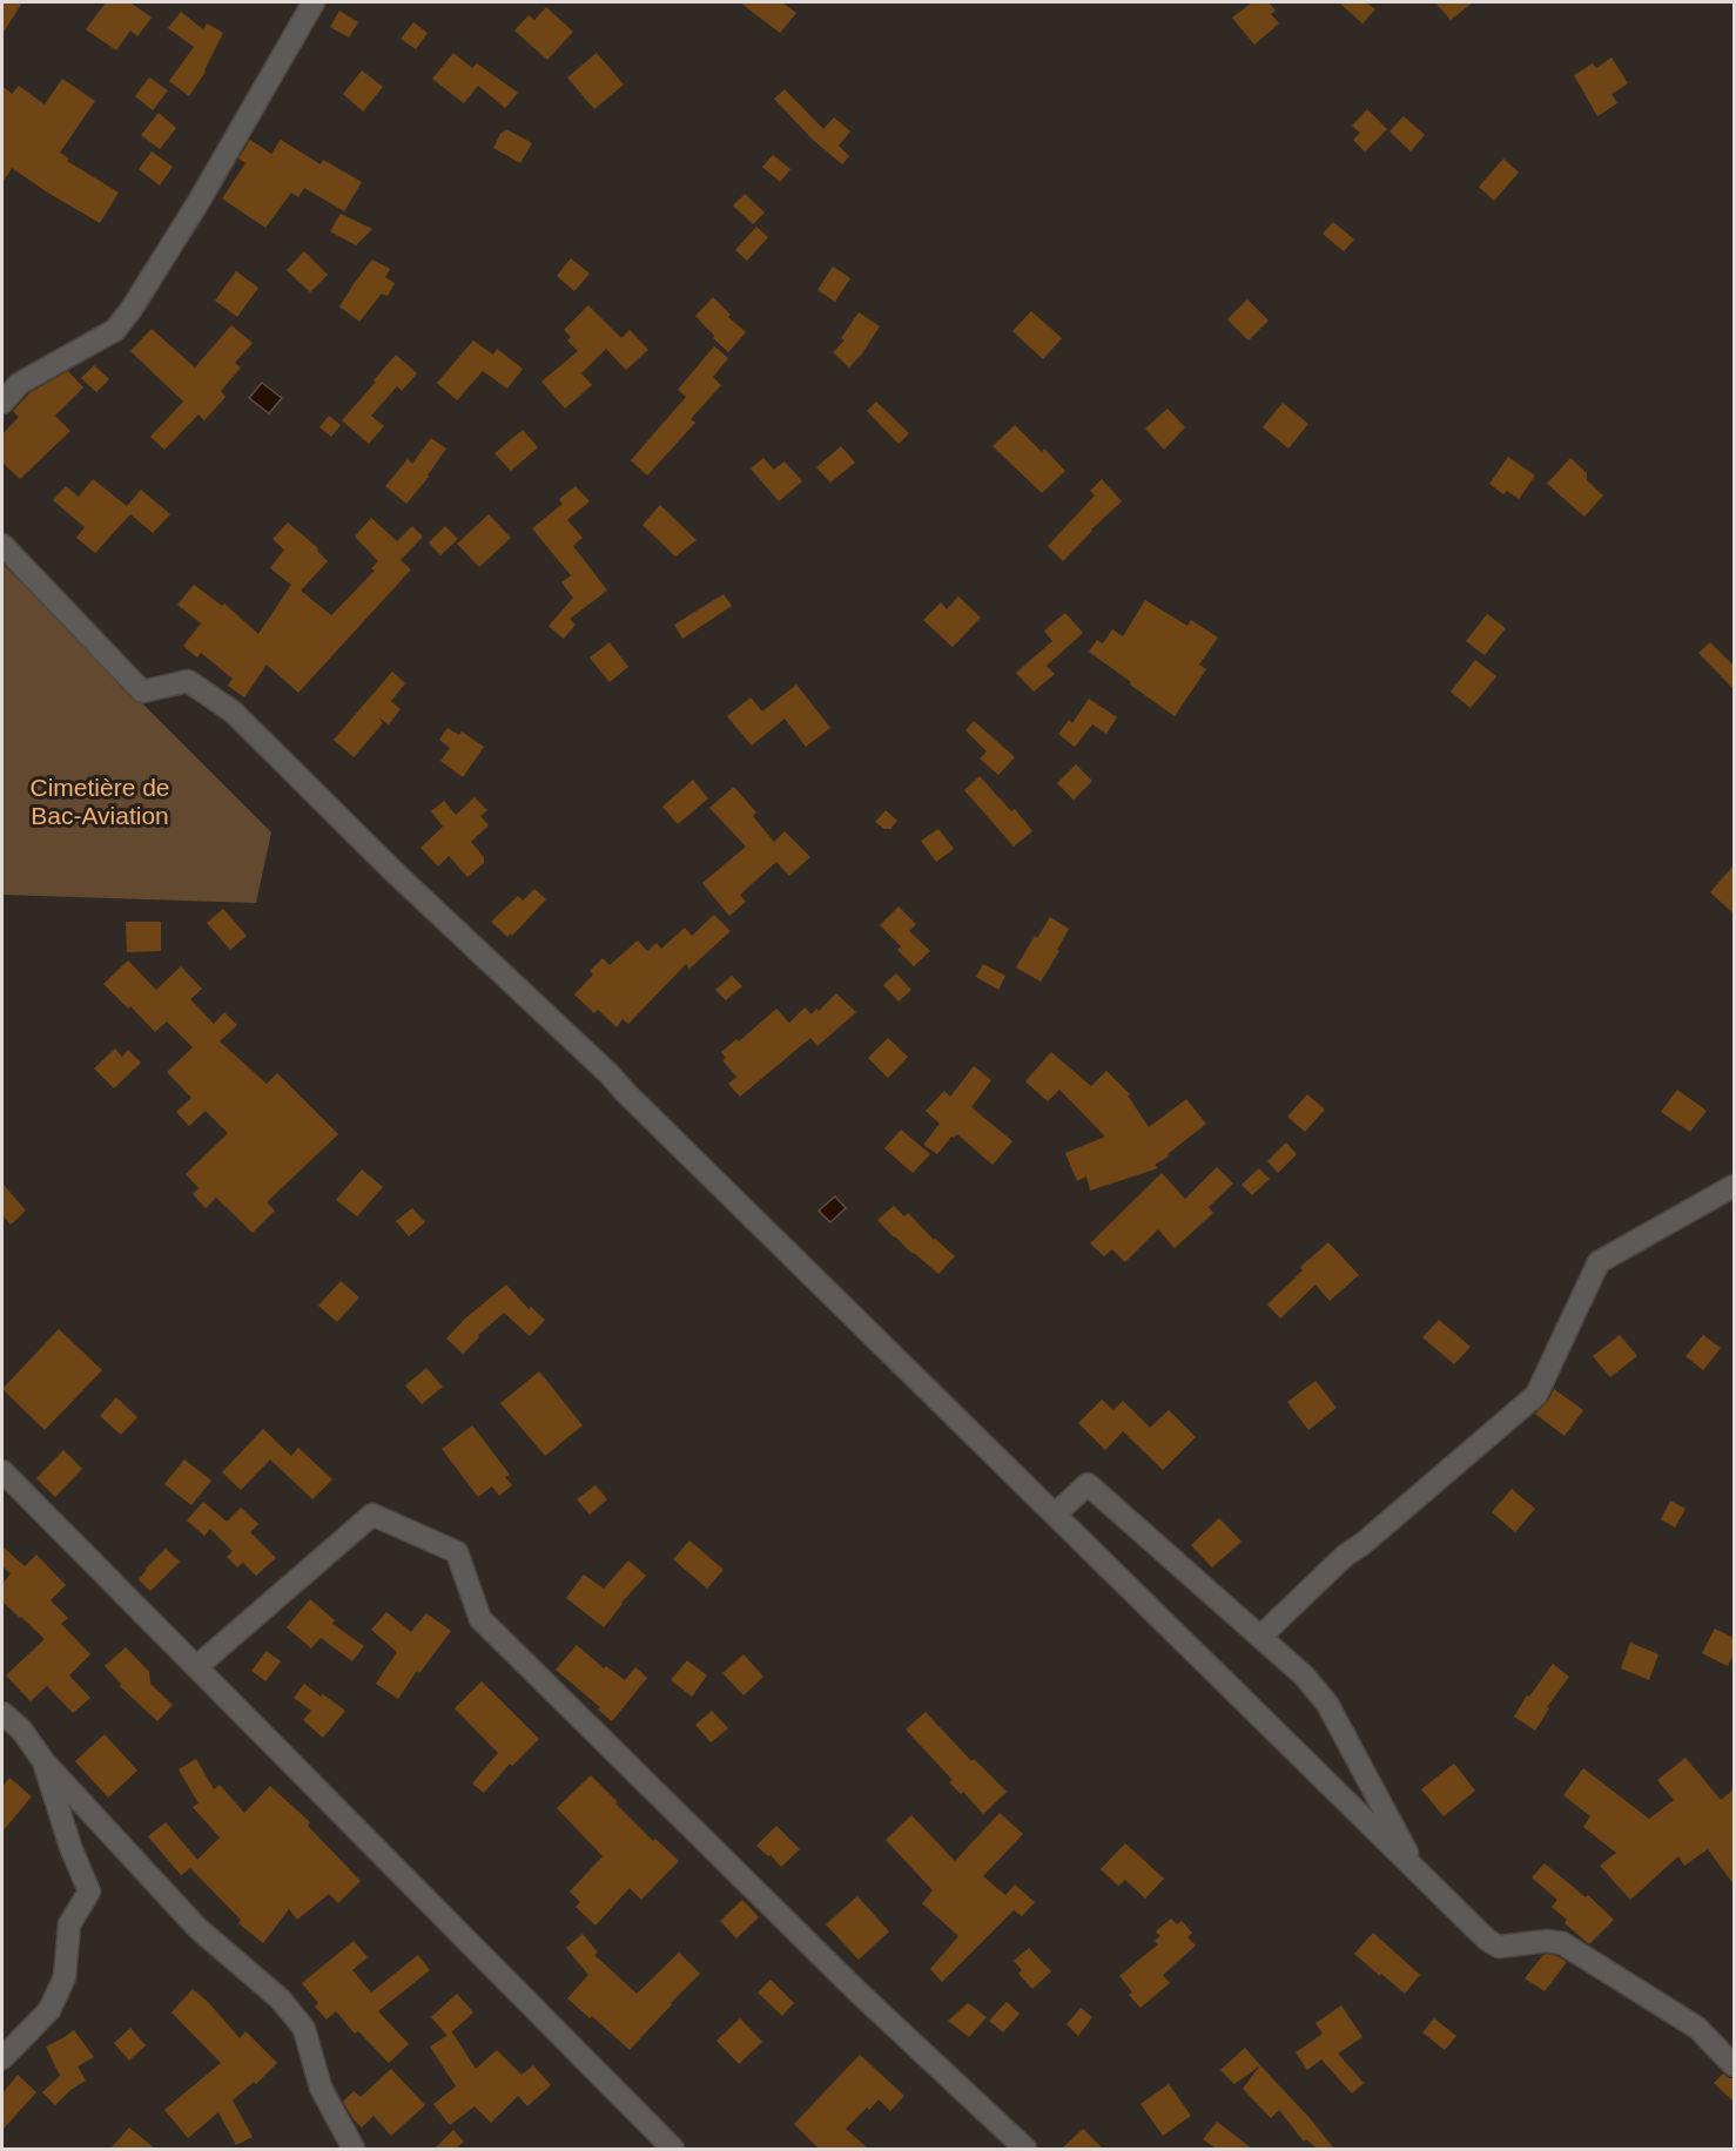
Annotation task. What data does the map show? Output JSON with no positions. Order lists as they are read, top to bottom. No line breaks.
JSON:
{"parks":["Cimetière de Bac-Aviation"]}
